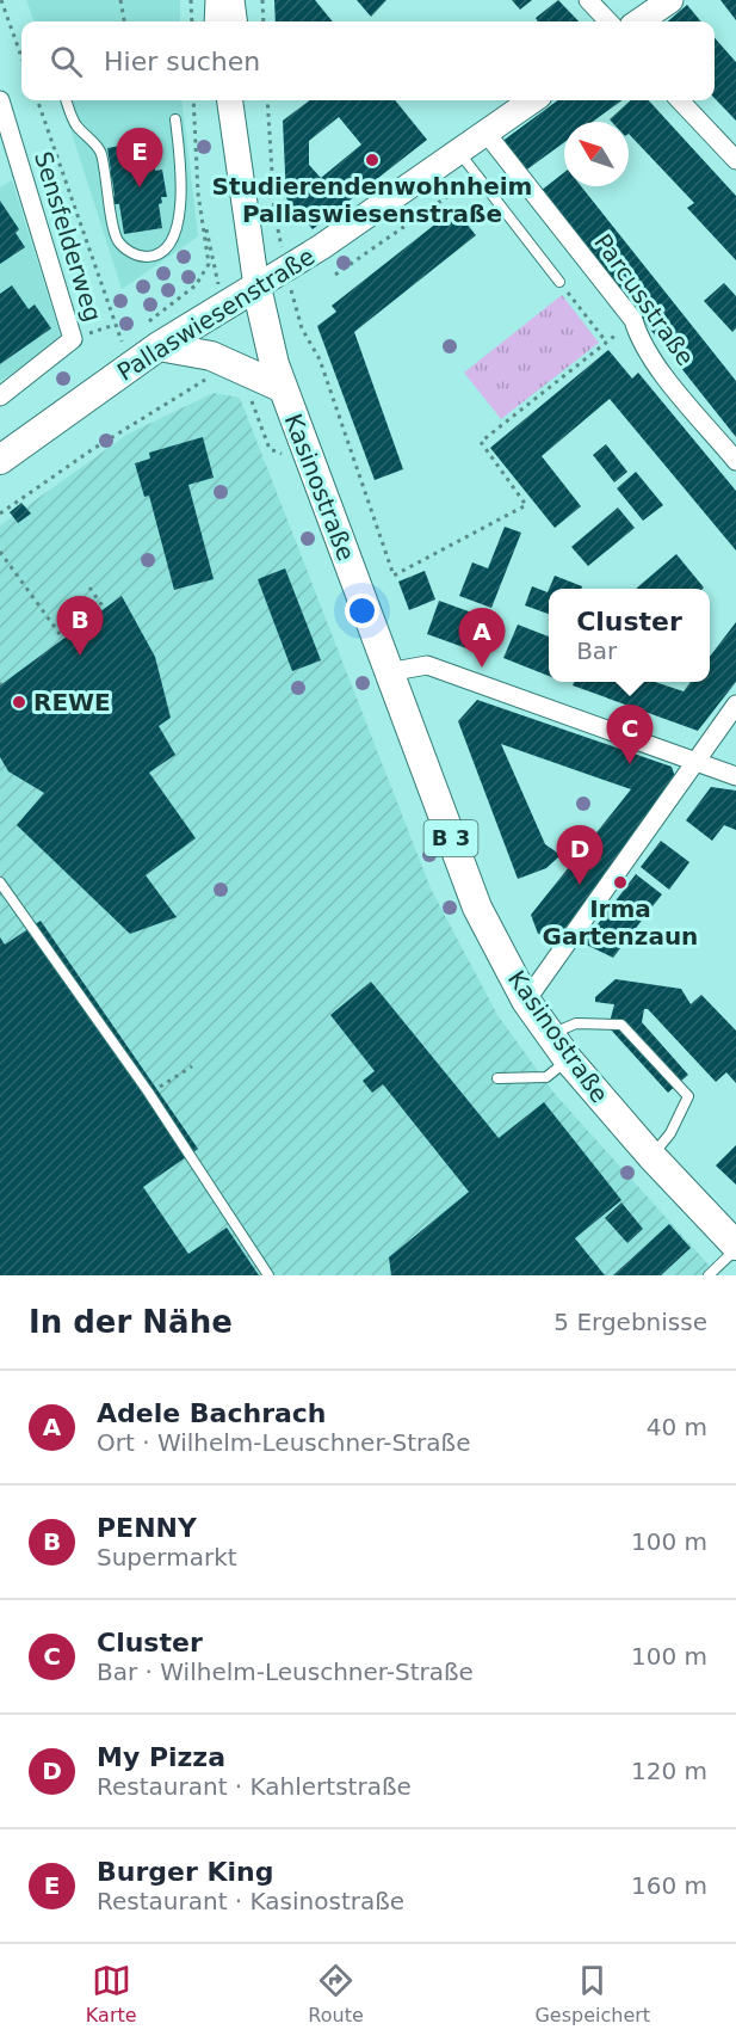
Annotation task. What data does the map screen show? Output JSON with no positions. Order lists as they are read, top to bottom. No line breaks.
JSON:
{"streets":{"main road":["Pallaswiesenstraße","Kasinostraße","B 3"],"street":["Sensfelderweg","Parcusstraße"]},"crossings":[["Parcusstraße","Pallaswiesenstraße"],["Pallaswiesenstraße","Kasinostraße"]],"places":["Studierendenwohnheim Pallaswiesenstraße","REWE","Irma Gartenzaun"],"north":"top left","page":{"search":"Hier suchen","pins":["E","B","A","C","D"],"popup":["Cluster","Bar"],"heading":["In der Nähe","5 Ergebnisse"],"list":[{"mark":"A","name":"Adele Bachrach","note":"Ort · Wilhelm-Leuschner-Straße","value":"40 m"},{"mark":"B","name":"PENNY","note":"Supermarkt","value":"100 m"},{"mark":"C","name":"Cluster","note":"Bar · Wilhelm-Leuschner-Straße","value":"100 m"},{"mark":"D","name":"My Pizza","note":"Restaurant · Kahlertstraße","value":"120 m"},{"mark":"E","name":"Burger King","note":"Restaurant · Kasinostraße","value":"160 m"}],"nav":["Karte","Route","Gespeichert"]}}
